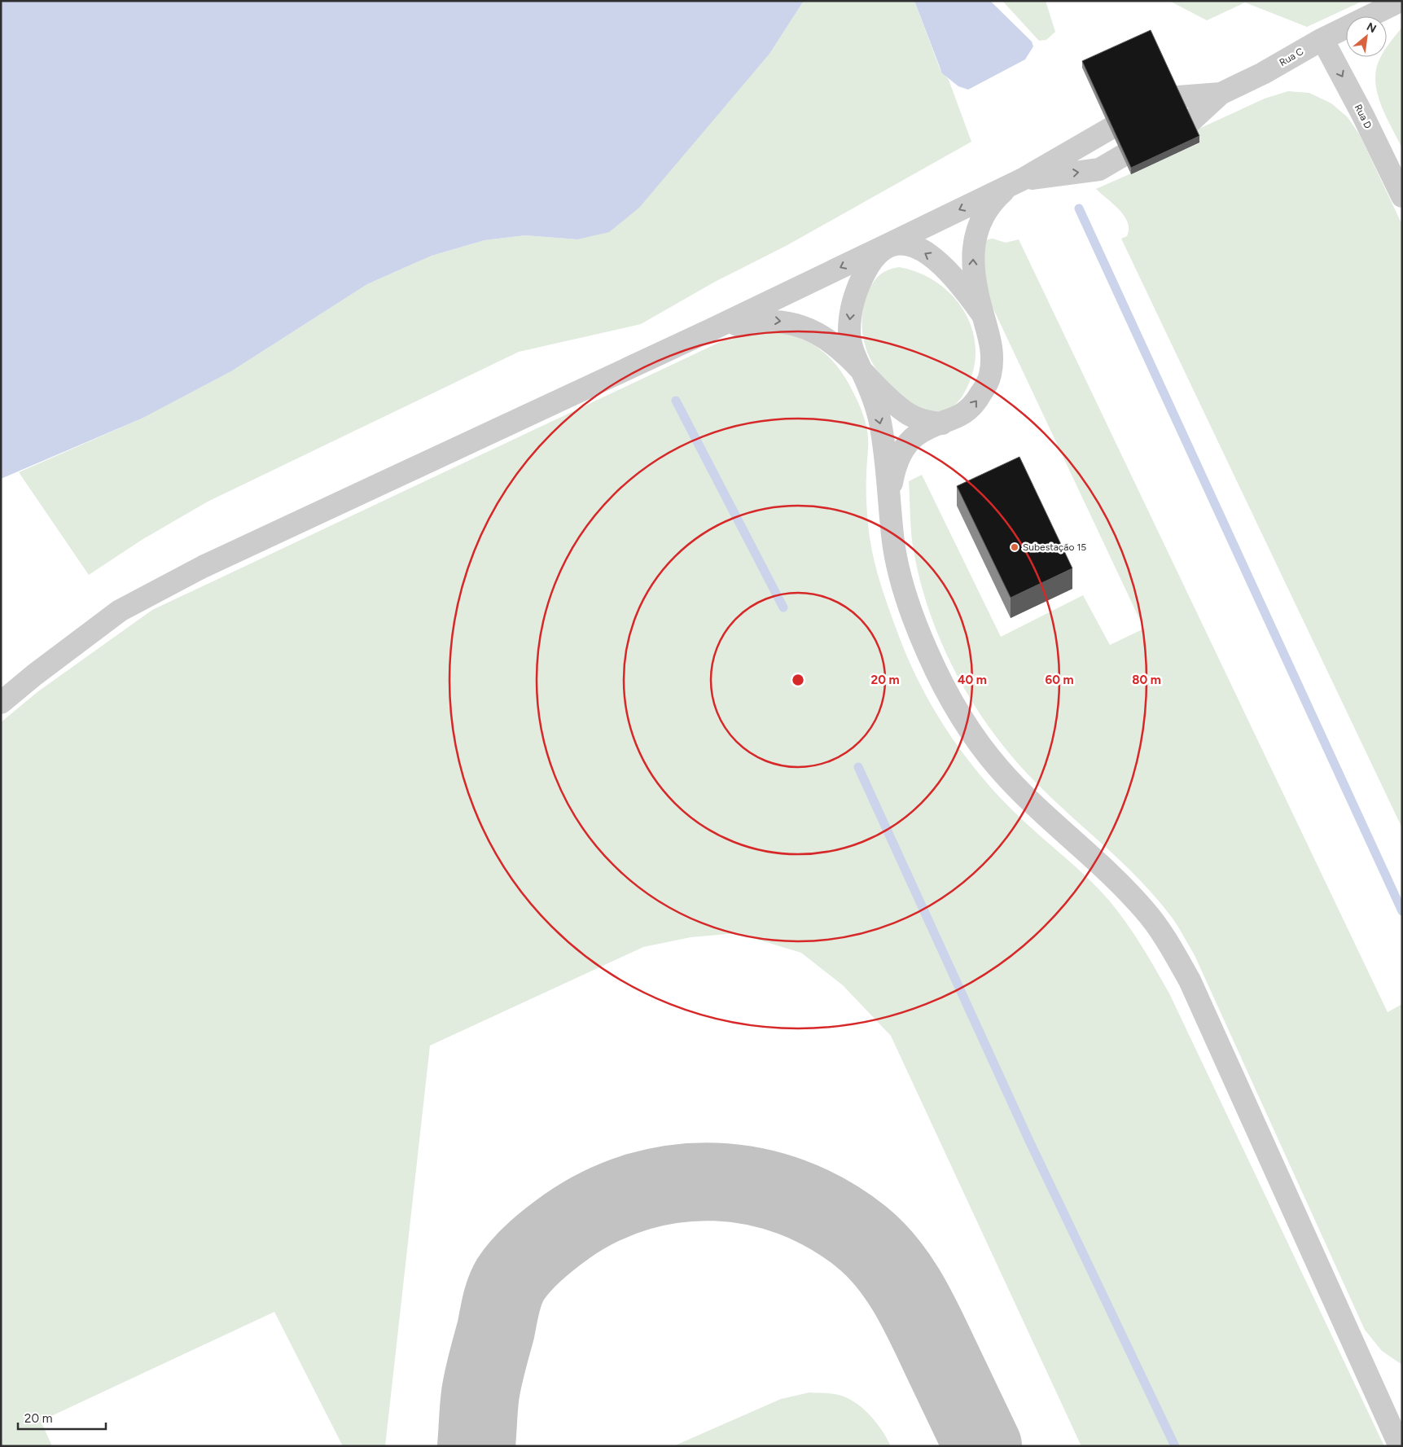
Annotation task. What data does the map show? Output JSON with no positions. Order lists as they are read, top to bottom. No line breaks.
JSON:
{"streets":{"lane":["Rua C","Rua D"]},"crossings":[["Rua C","Rua D"]],"one_way":["Rua D"],"places":["Subestação 15"],"scale_bar":"20 m","north":"top right","rings":["20 m","40 m","60 m","80 m"]}
